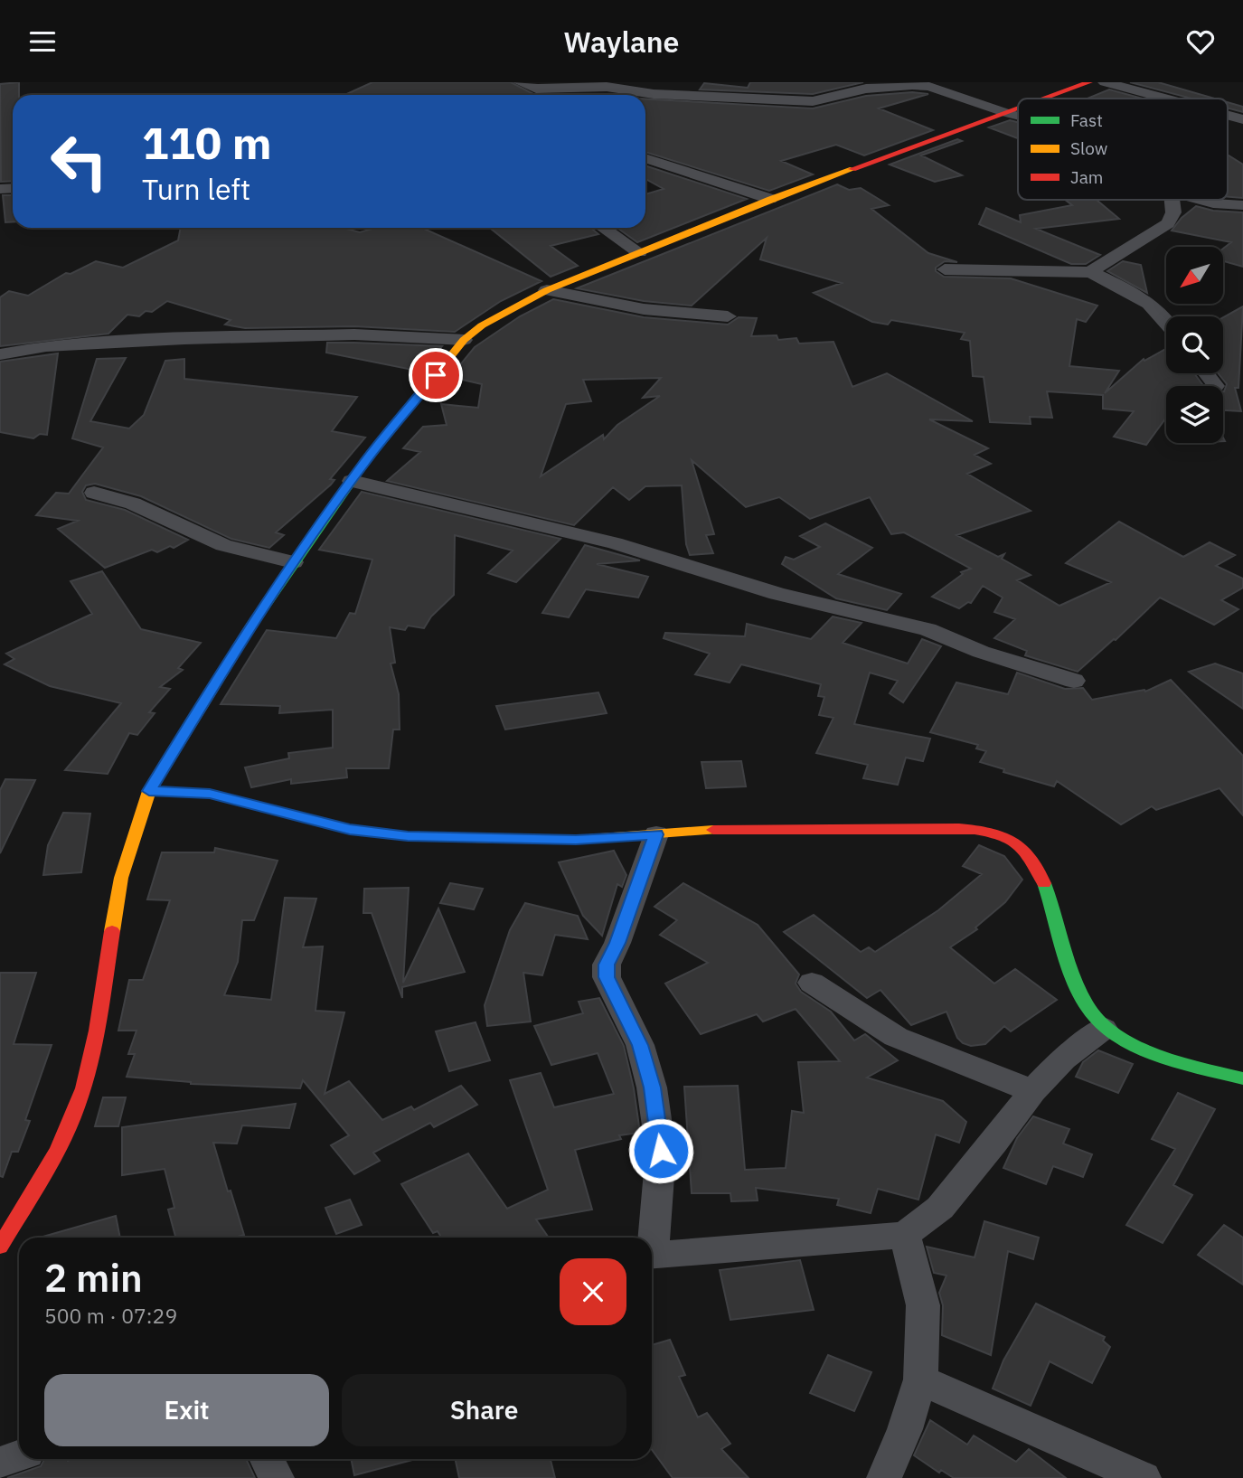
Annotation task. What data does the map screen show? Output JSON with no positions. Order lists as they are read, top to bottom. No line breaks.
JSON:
{"legend":["Fast","Slow","Jam"],"north":"bottom left","page":{"header":"Waylane","turn":["110 m","Turn left"],"heading":["2 min","500 m · 07:29"],"buttons":["Exit","Share"]}}
